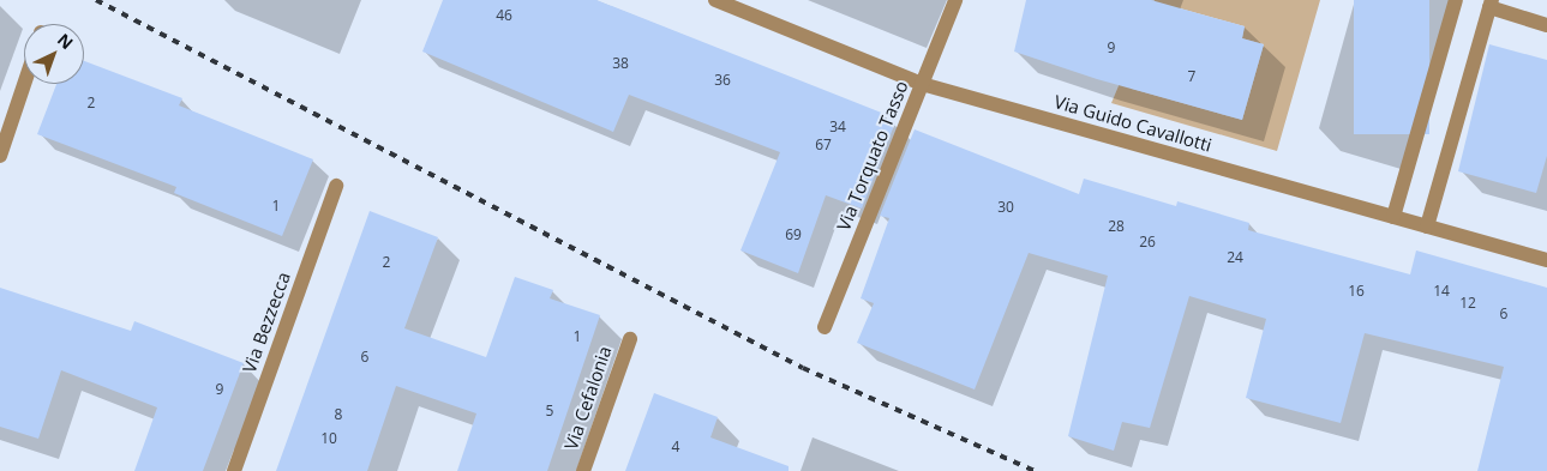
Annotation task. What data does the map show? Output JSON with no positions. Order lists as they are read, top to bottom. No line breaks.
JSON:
{"streets":{"street":["Via Guido Cavallotti","Via Torquato Tasso","Via Bezzecca","Via Cefalonia"]},"crossings":[["Via Guido Cavallotti","Via Torquato Tasso"]],"house_numbers":["46","9","38","7","36","2","34","67","1","30","28","69","26","24","2","16","14","12","6","1","6","9","5","8","10","4"],"north":"top right"}
